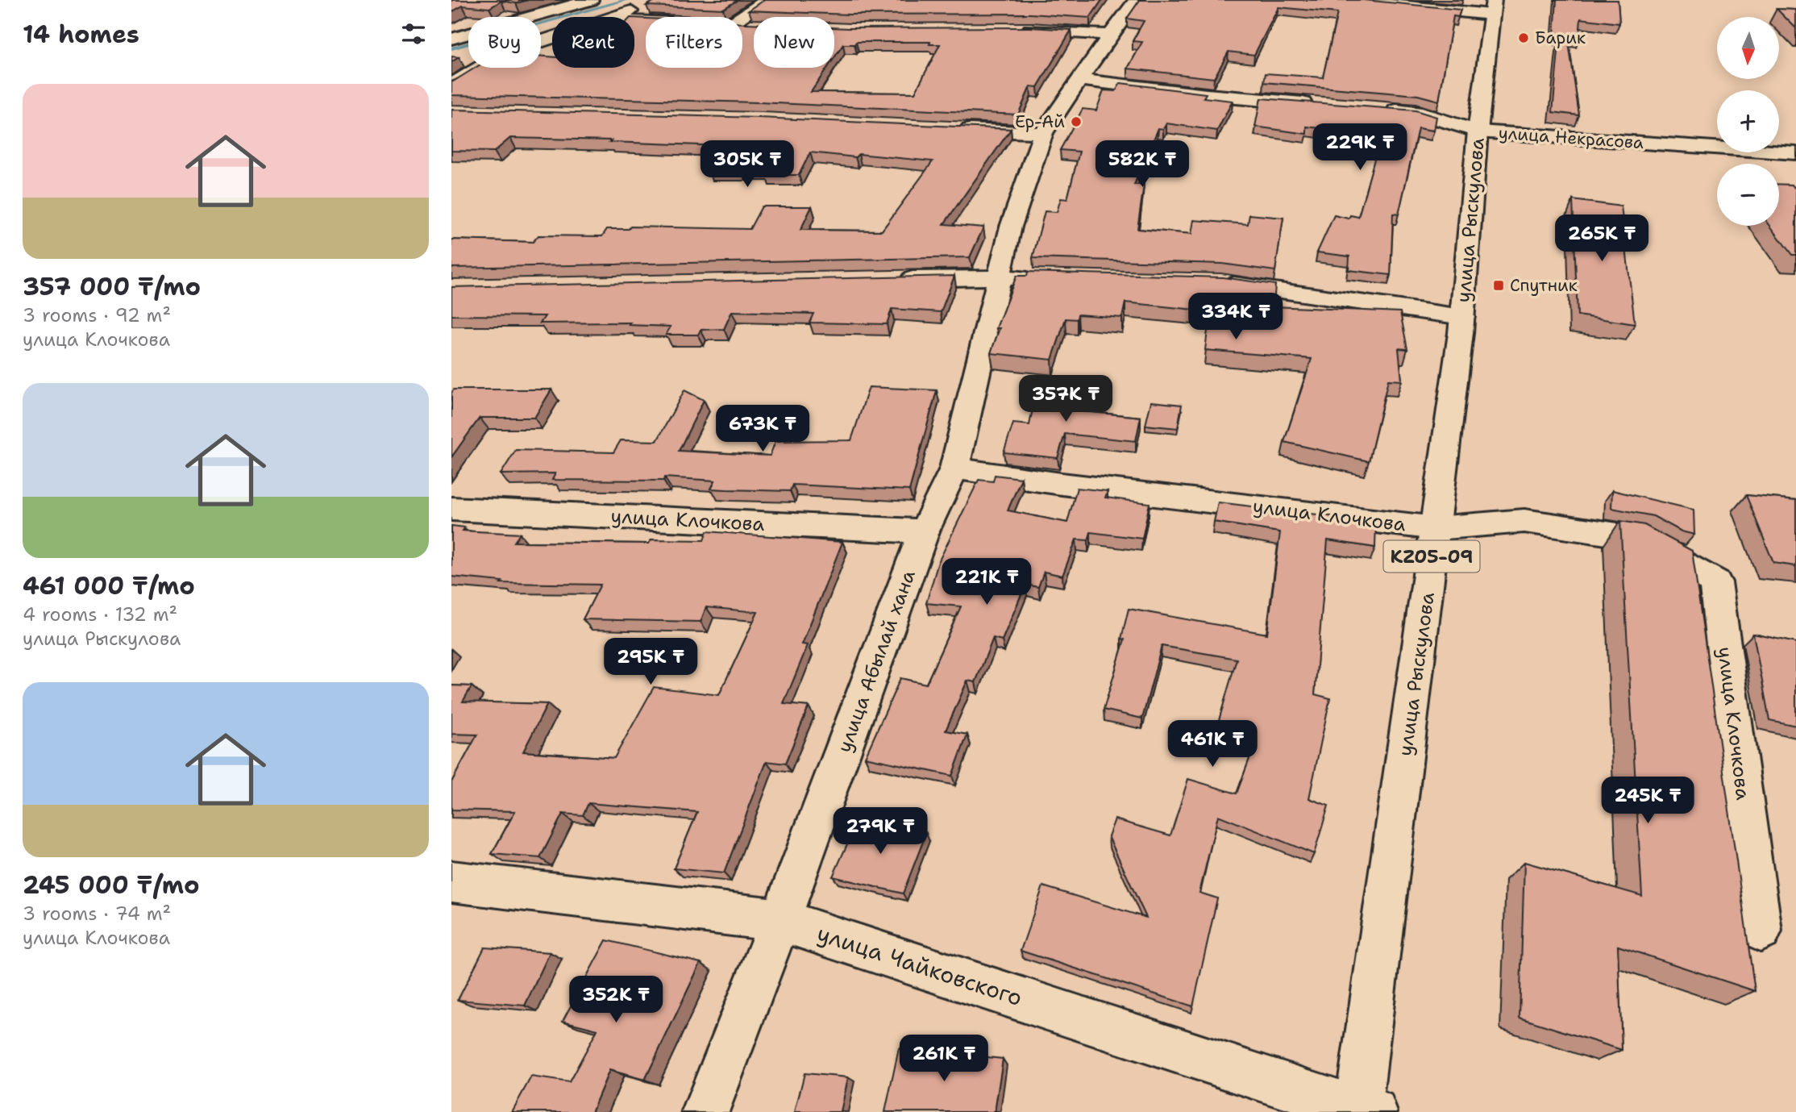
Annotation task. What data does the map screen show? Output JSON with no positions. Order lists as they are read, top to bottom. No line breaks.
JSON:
{"streets":{"street":["улица Некрасова","улица Рыскулова","улица Клочкова","KZ05-09","улица Абылай хана","улица Чайковского"]},"crossings":[["улица Некрасова","улица Рыскулова"],["улица Рыскулова","улица Клочкова"],["улица Рыскулова","улица Чайковского"],["улица Клочкова","улица Абылай хана"],["улица Абылай хана","улица Чайковского"]],"places":{"other":["Барик","Ер-Ай"],"transit":["Спутник"]},"north":"bottom","page":{"heading":"14 homes","map_buttons":["+","−"],"chip":["Buy","Rent","Filters","New"],"list":[{"name":"357 000 ₸/mo","note":"3 rooms · 92 m² · улица Клочкова"},{"name":"461 000 ₸/mo","note":"4 rooms · 132 m² · улица Рыскулова"},{"name":"245 000 ₸/mo","note":"3 rooms · 74 m² · улица Клочкова"}],"price":["229K ₸","305K ₸","582K ₸","265K ₸","334K ₸","357K ₸","673K ₸","221K ₸","295K ₸","461K ₸","245K ₸","279K ₸","352K ₸","261K ₸"]}}
